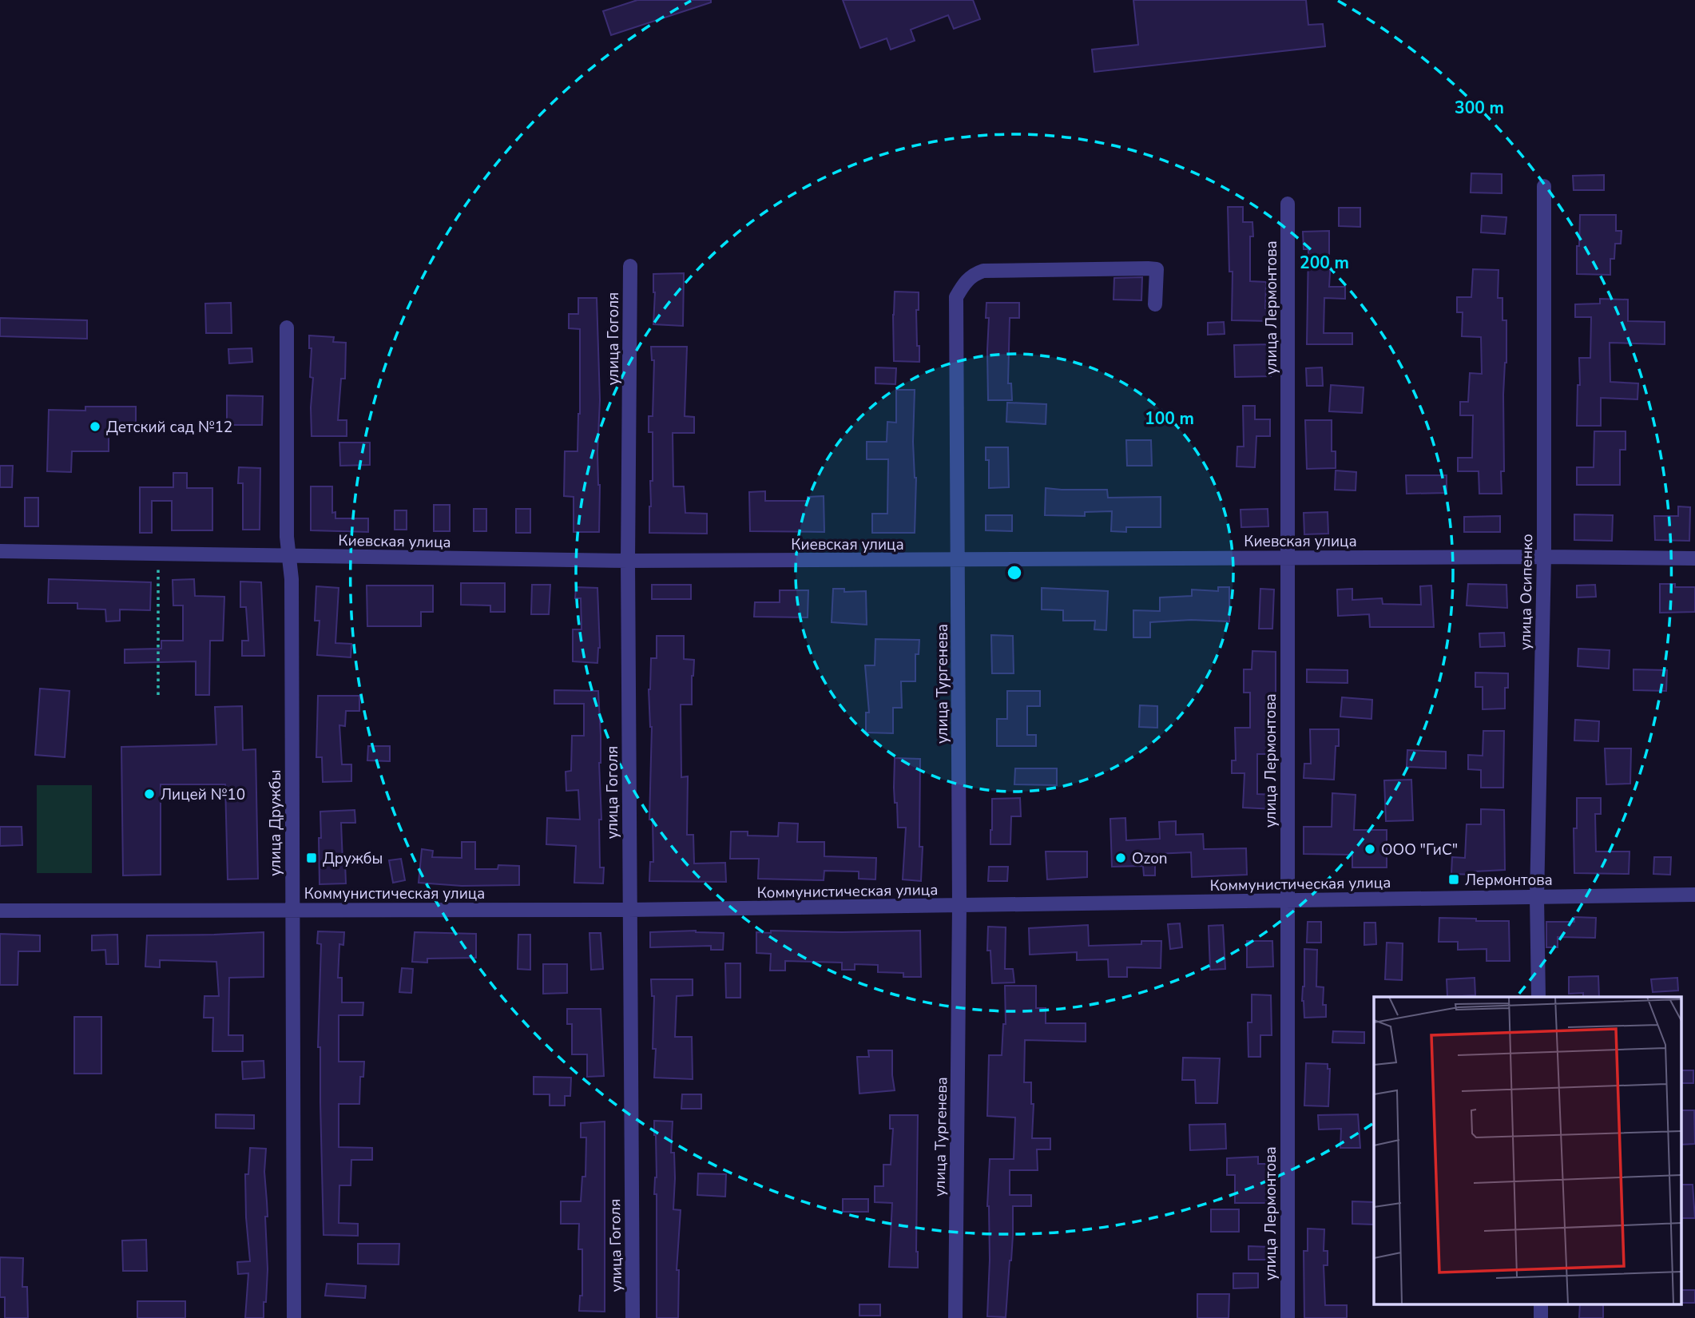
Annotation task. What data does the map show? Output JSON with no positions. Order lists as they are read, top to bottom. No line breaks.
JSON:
{"streets":{"street":["улица Лермонтова","улица Гоголя","Киевская улица","улица Осипенко","улица Тургенева","улица Дружбы","Коммунистическая улица"]},"crossings":[["улица Лермонтова","Киевская улица"],["улица Лермонтова","Коммунистическая улица"],["улица Гоголя","Киевская улица"],["улица Гоголя","Коммунистическая улица"],["Киевская улица","улица Осипенко"],["Киевская улица","улица Тургенева"],["Киевская улица","улица Дружбы"],["улица Осипенко","Коммунистическая улица"],["улица Тургенева","Коммунистическая улица"],["улица Дружбы","Коммунистическая улица"]],"places":{"other":["Детский сад №12","Лицей №10","ООО \"ГиС\"","Ozon"],"transit":["Дружбы","Лермонтова"]},"rings":["300 m","200 m","100 m"]}
